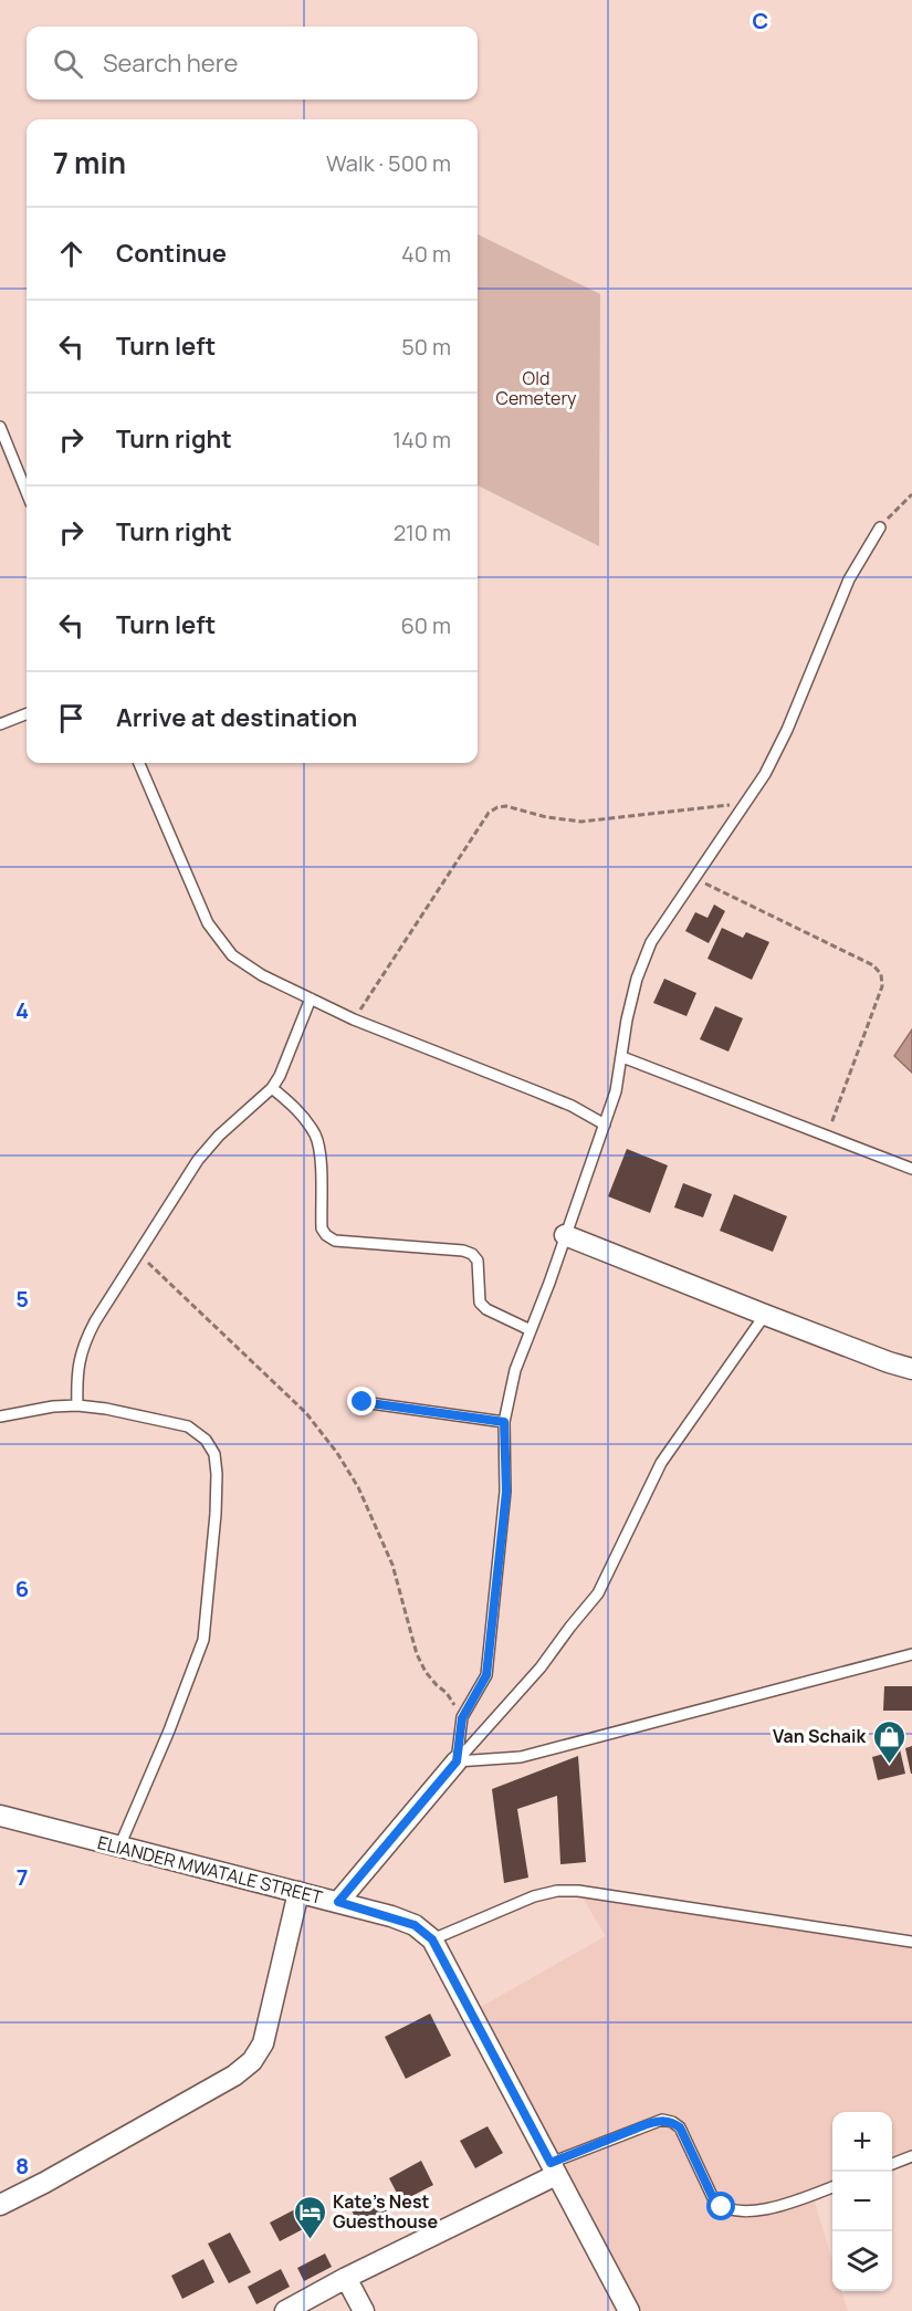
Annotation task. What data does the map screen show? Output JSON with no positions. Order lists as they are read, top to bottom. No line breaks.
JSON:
{"streets":{"street":["ELIANDER MWATALE STREET"]},"parks":["Old Cemetery"],"places":{"shop":["Van Schaik"],"hotel":["Kate's Nest Guesthouse"]},"page":{"search":"Search here","heading":["7 min","Walk · 500 m"],"list":[["Continue","40 m"],["Turn left","50 m"],["Turn right","140 m"],["Turn right","210 m"],["Turn left","60 m"],"Arrive at destination"],"map_buttons":["+","−"]},"grid":{"columns":["C"],"rows":["4","5","6","7","8"]}}
